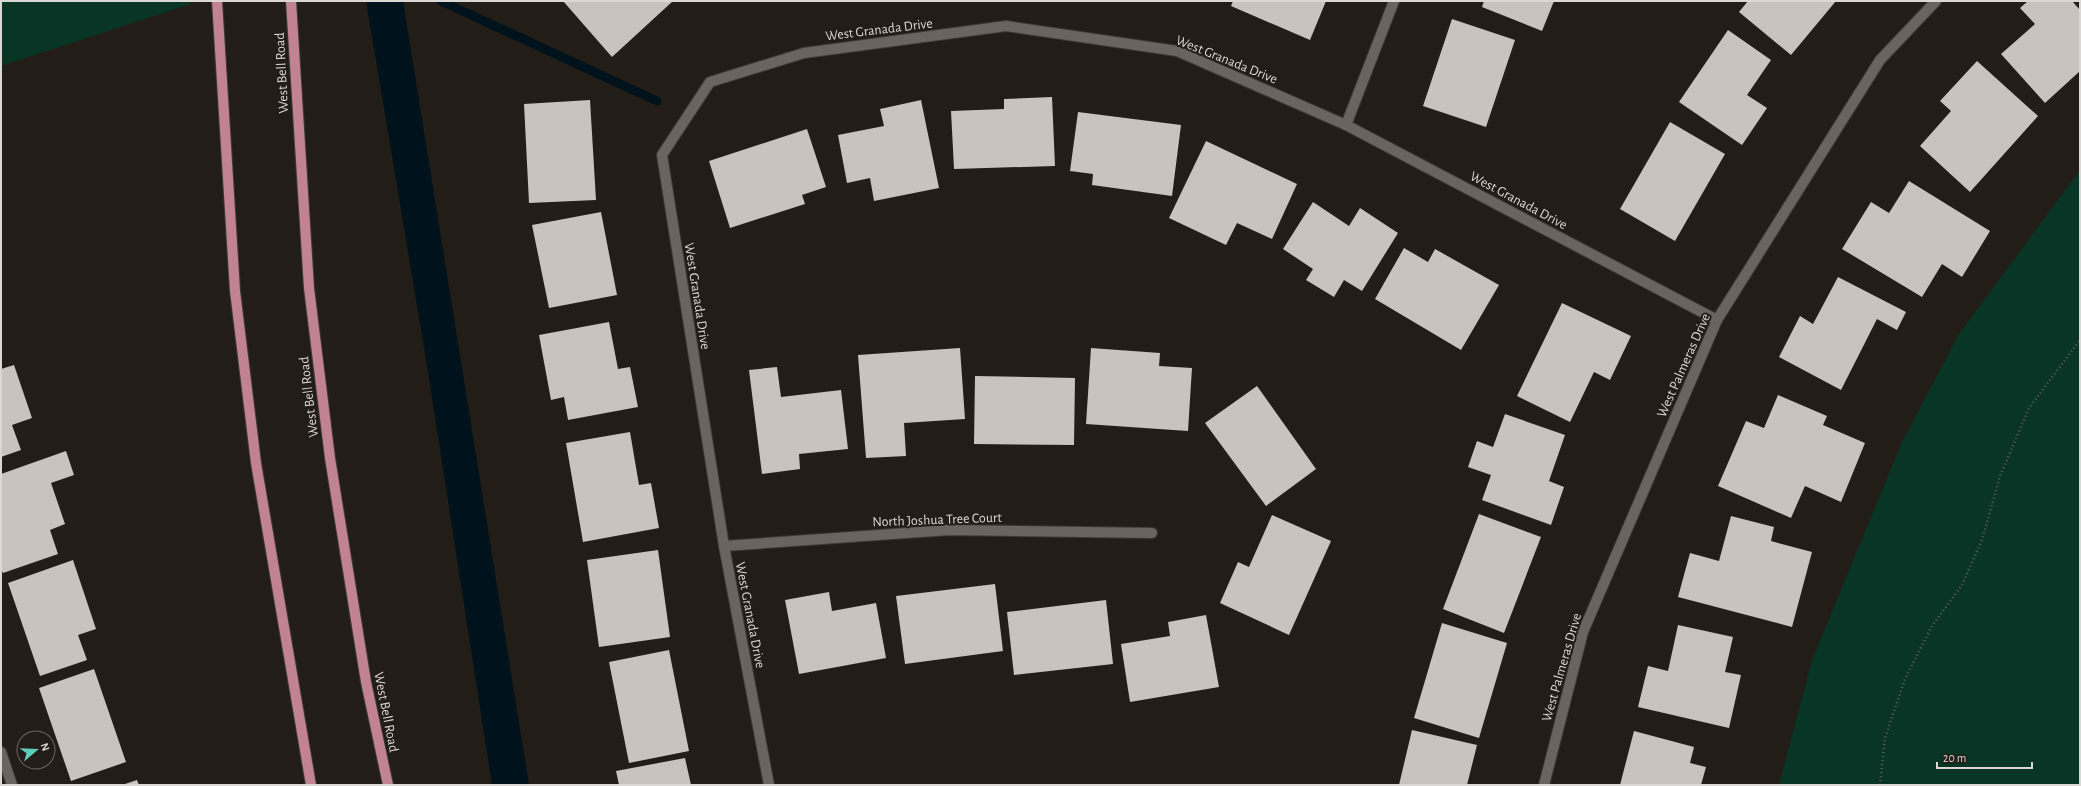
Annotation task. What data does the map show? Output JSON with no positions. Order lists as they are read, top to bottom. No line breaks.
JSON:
{"streets":{"main road":["West Bell Road"],"street":["West Granada Drive","West Palmeras Drive","North Joshua Tree Court"]},"crossings":[["West Granada Drive","West Palmeras Drive"],["West Granada Drive","North Joshua Tree Court"]],"scale_bar":"20 m","north":"right"}
